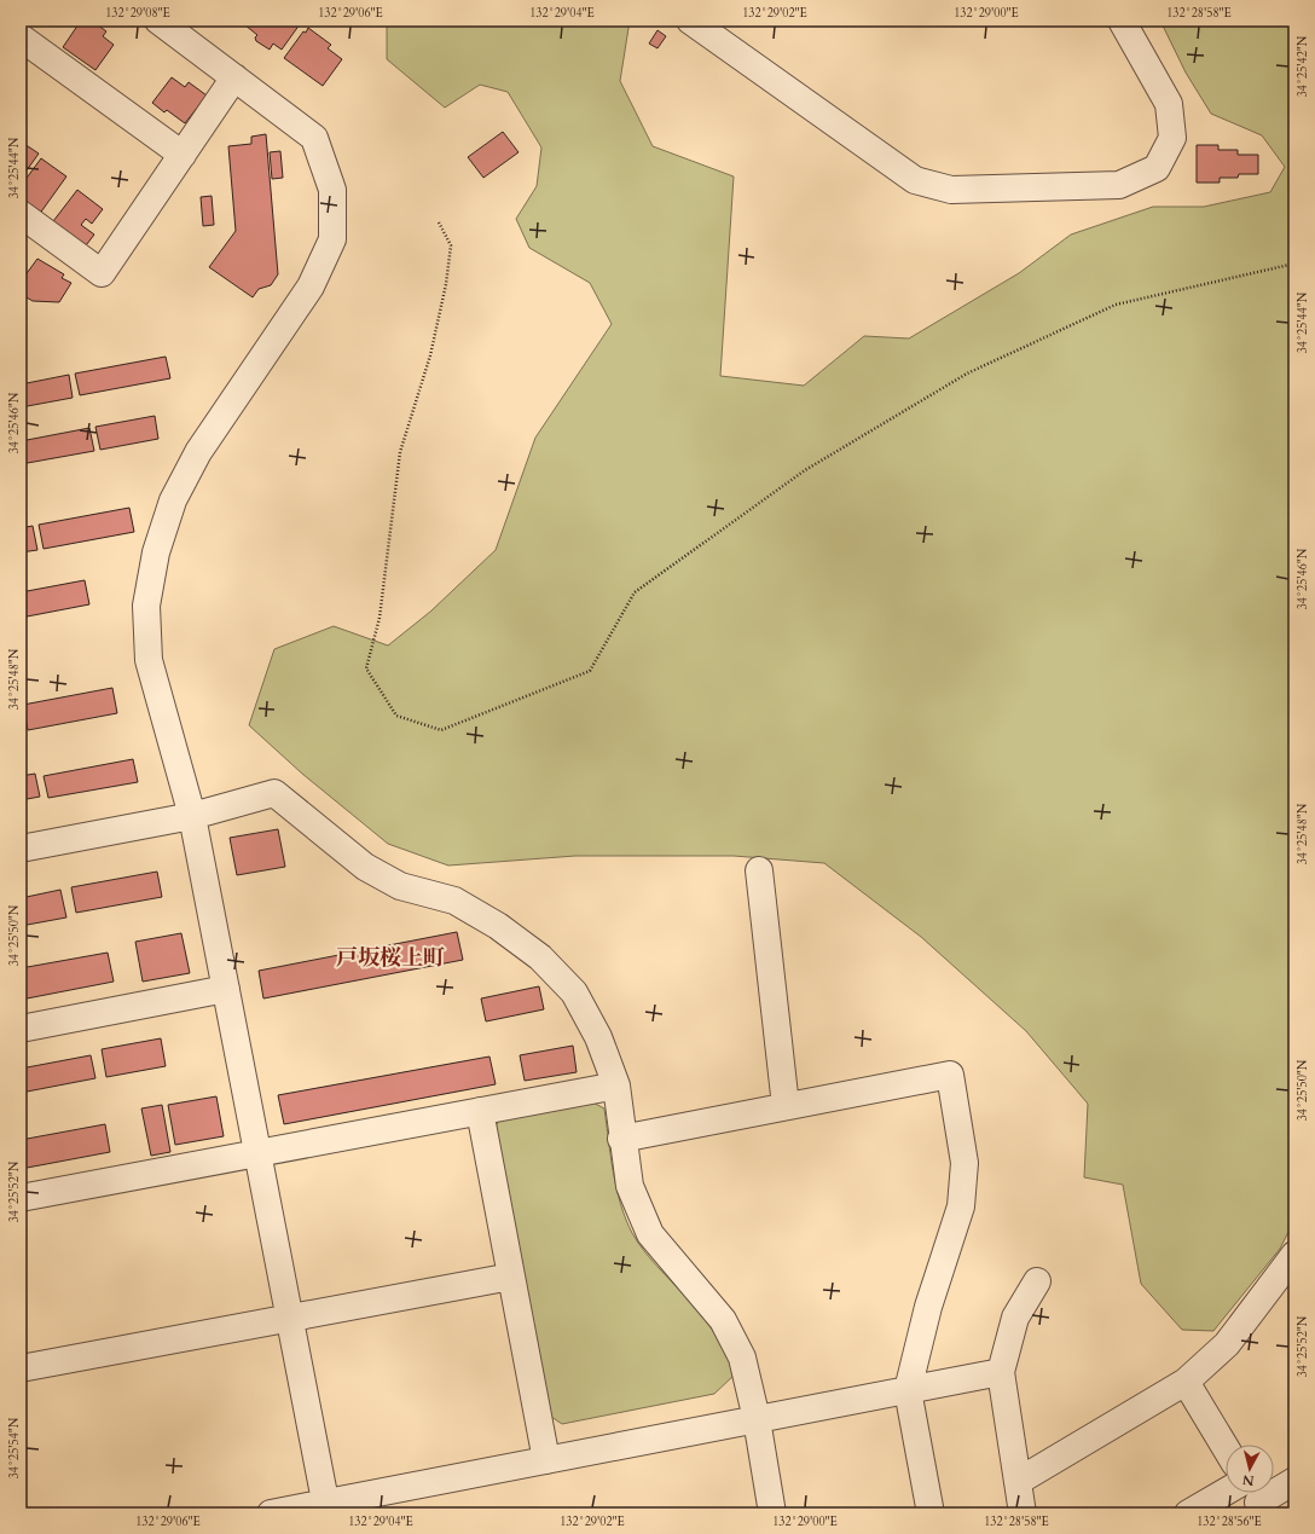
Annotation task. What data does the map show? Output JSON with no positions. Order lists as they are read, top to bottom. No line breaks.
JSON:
{"districts":["戸坂桜上町"],"north":"bottom","coordinates":["132°29'08\"E","132°29'06\"E","132°29'04\"E","132°29'02\"E","132°29'00\"E","132°28'58\"E","34°25'42\"N","34°25'44\"N","34°25'46\"N","34°25'48\"N","34°25'50\"N","34°25'52\"N","34°25'54\"N","132°28'56\"E"]}
